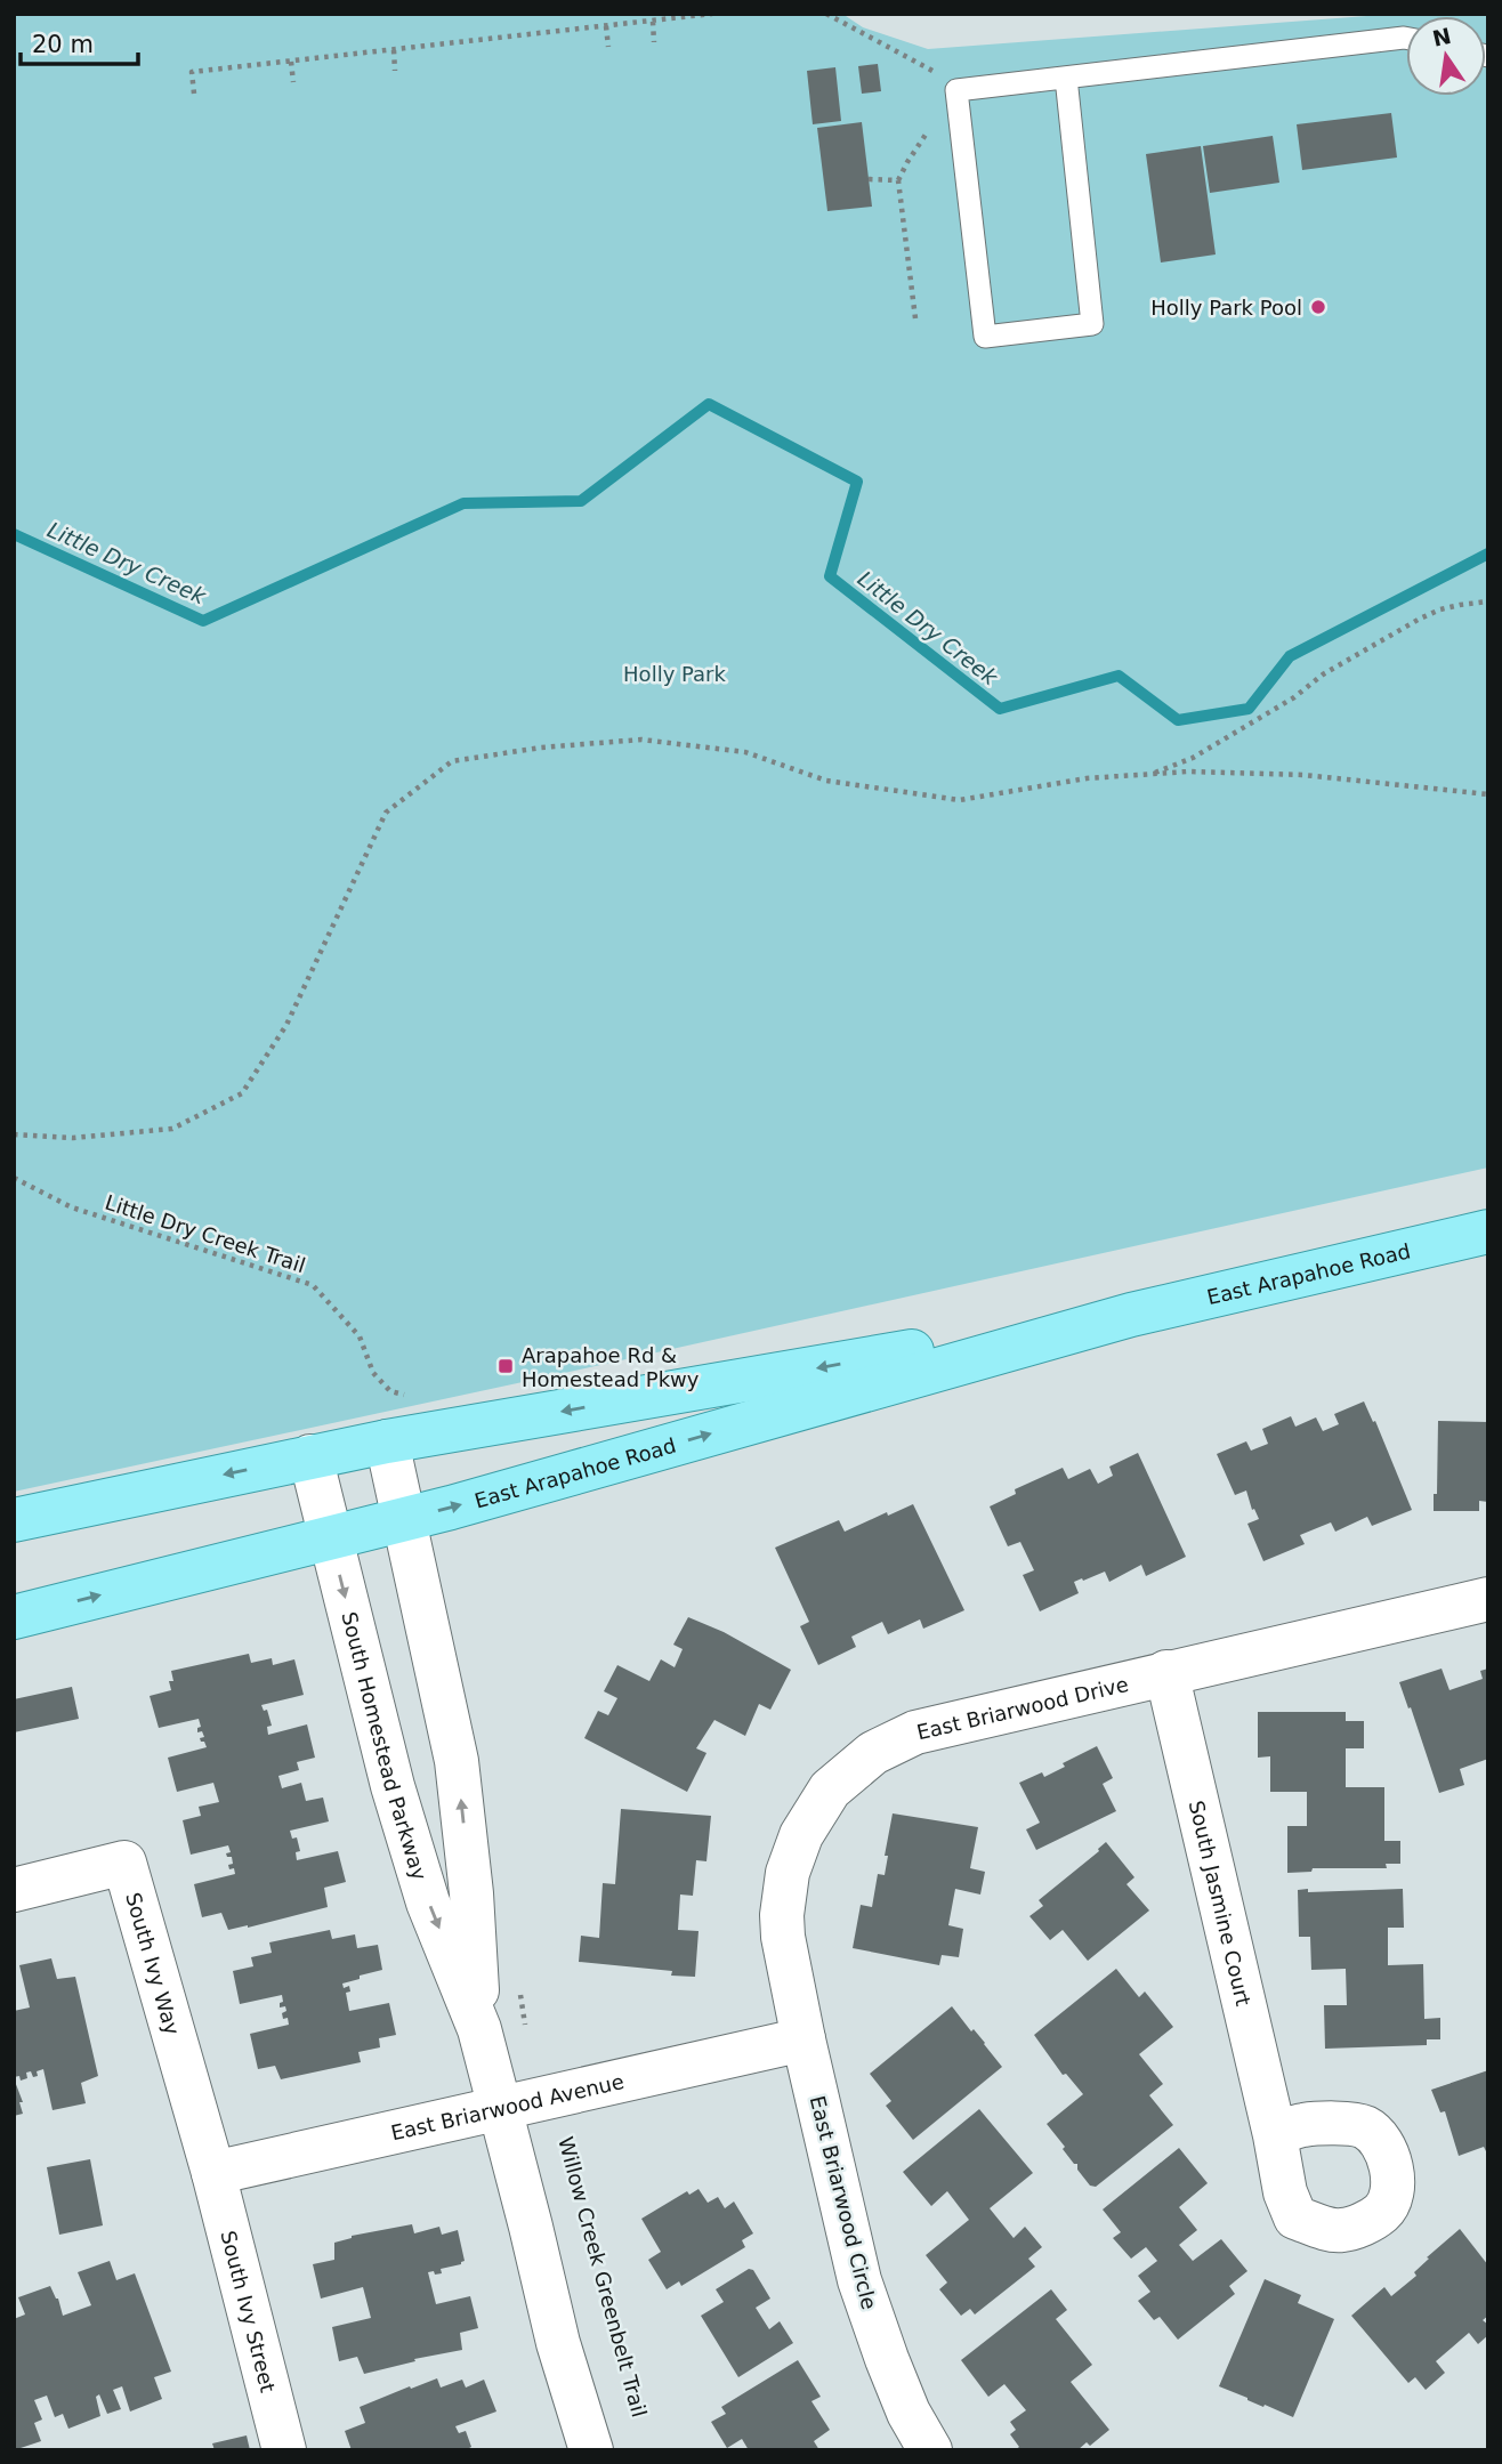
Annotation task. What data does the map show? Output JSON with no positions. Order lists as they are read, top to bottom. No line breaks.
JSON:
{"streets":{"main road":["East Arapahoe Road"],"street":["East Briarwood Drive","South Homestead Parkway","South Jasmine Court","South Ivy Way","East Briarwood Avenue","East Briarwood Circle","South Ivy Street"],"path":["Little Dry Creek Trail"]},"crossings":[["East Arapahoe Road","South Homestead Parkway"],["East Briarwood Drive","South Jasmine Court"],["East Briarwood Drive","East Briarwood Avenue"],["East Briarwood Drive","East Briarwood Circle"],["South Homestead Parkway","East Briarwood Avenue"],["South Ivy Way","East Briarwood Avenue"],["South Ivy Way","South Ivy Street"],["East Briarwood Avenue","East Briarwood Circle"],["East Briarwood Avenue","South Ivy Street"]],"water":["Little Dry Creek"],"parks":["Holly Park"],"places":{"other":["Holly Park Pool"],"transit":["Arapahoe Rd & Homestead Pkwy"]},"scale_bar":"20 m","north":"top"}
